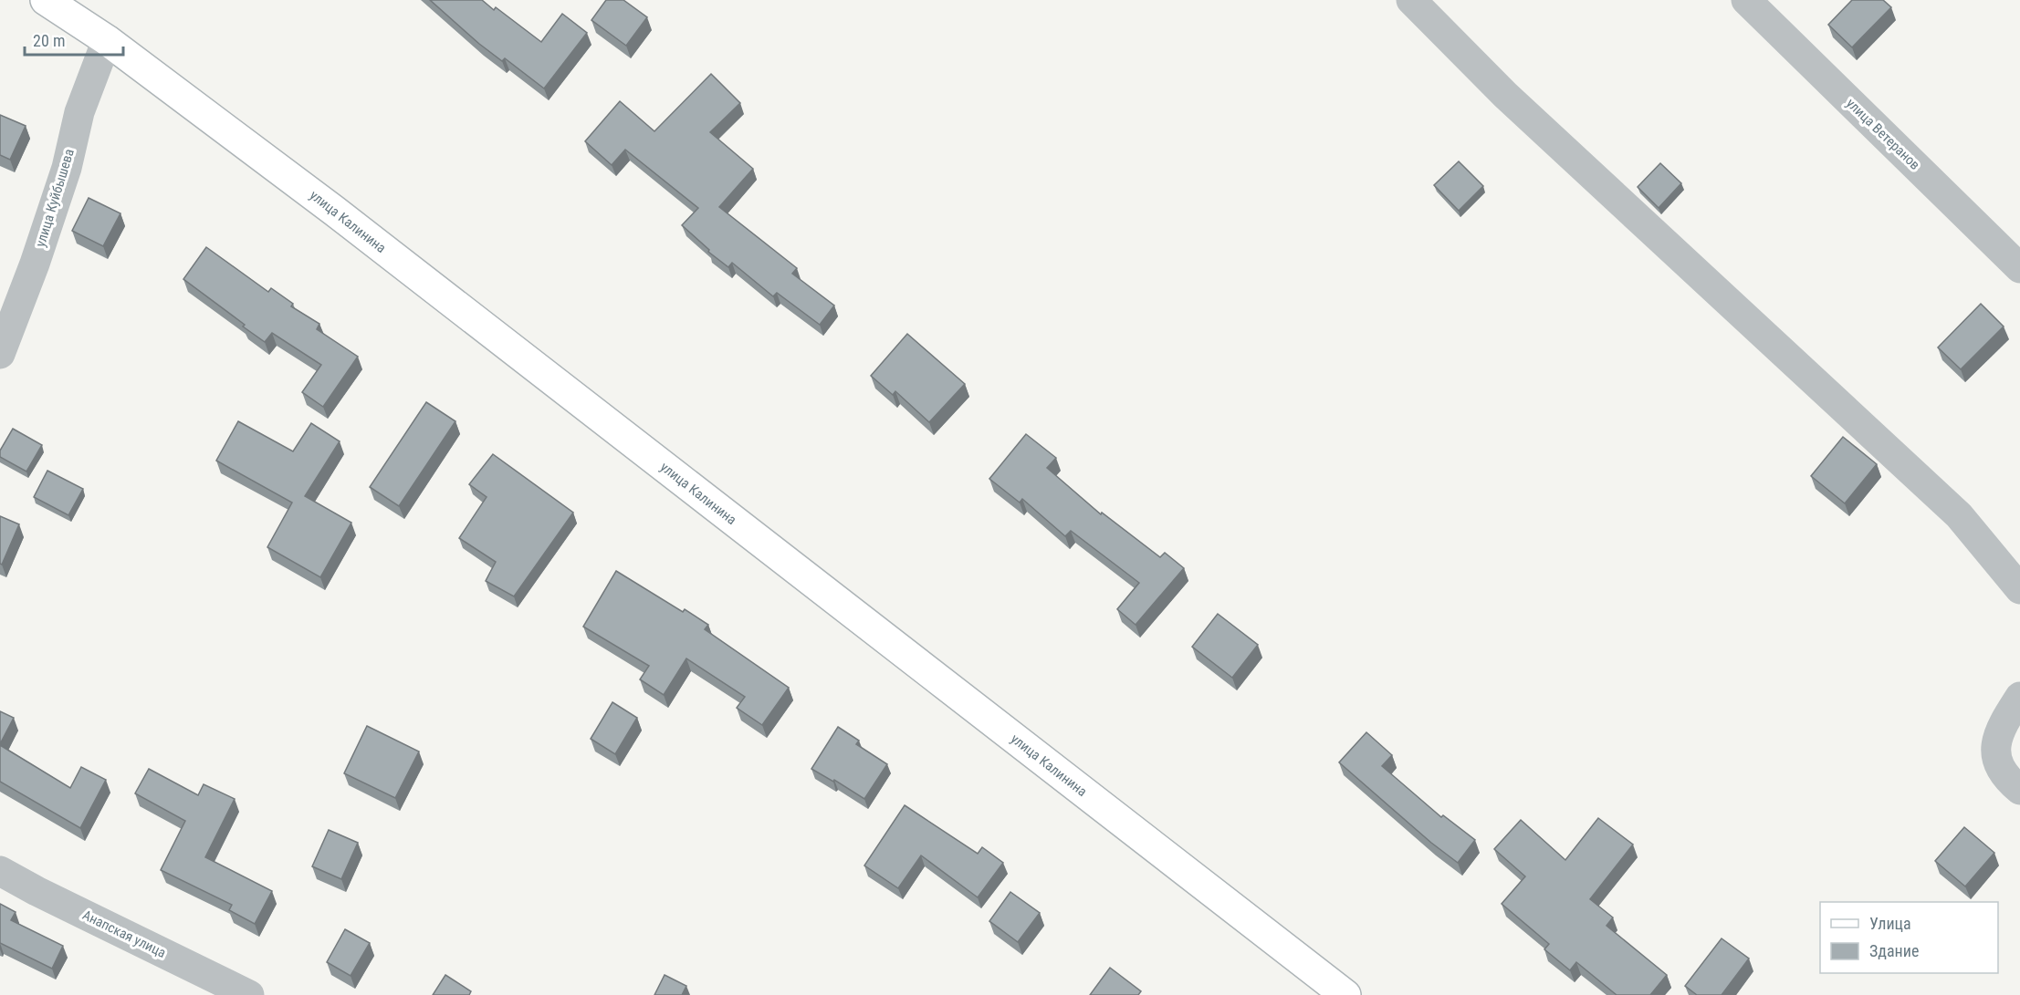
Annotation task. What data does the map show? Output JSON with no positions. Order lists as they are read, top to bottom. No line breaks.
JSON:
{"streets":{"main road":["улица Калинина"],"street":["улица Ветеранов","улица Куйбышева","Анапская улица"]},"crossings":[["улица Куйбышева","улица Калинина"]],"legend":["Улица","Здание"],"scale_bar":"20 m"}
